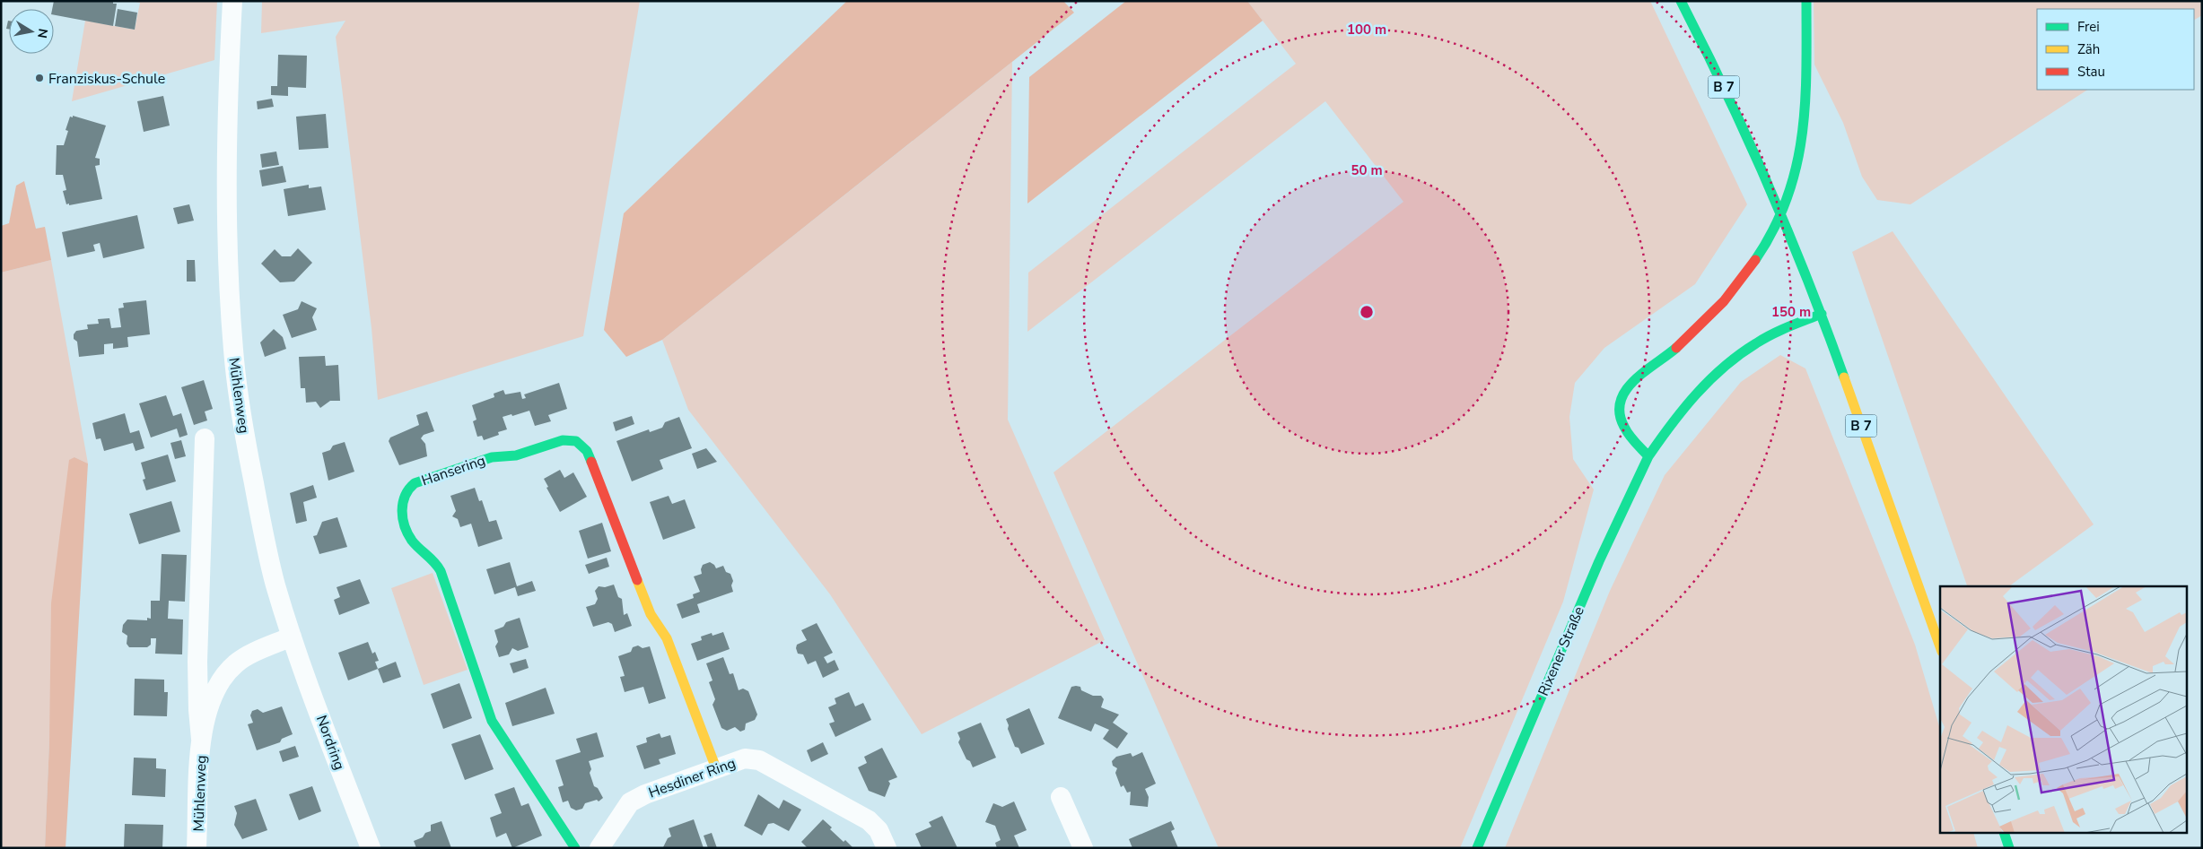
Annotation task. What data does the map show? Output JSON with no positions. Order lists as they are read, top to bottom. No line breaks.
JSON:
{"streets":{"street":["B 7","Mühlenweg","Hansering","Rixener Straße","Nordring","Hesdiner Ring"]},"crossings":[["B 7","Rixener Straße"],["Mühlenweg","Nordring"],["Hansering","Hesdiner Ring"]],"places":["Franziskus-Schule"],"legend":["Frei","Zäh","Stau"],"north":"right","rings":["100 m","50 m","150 m"]}
